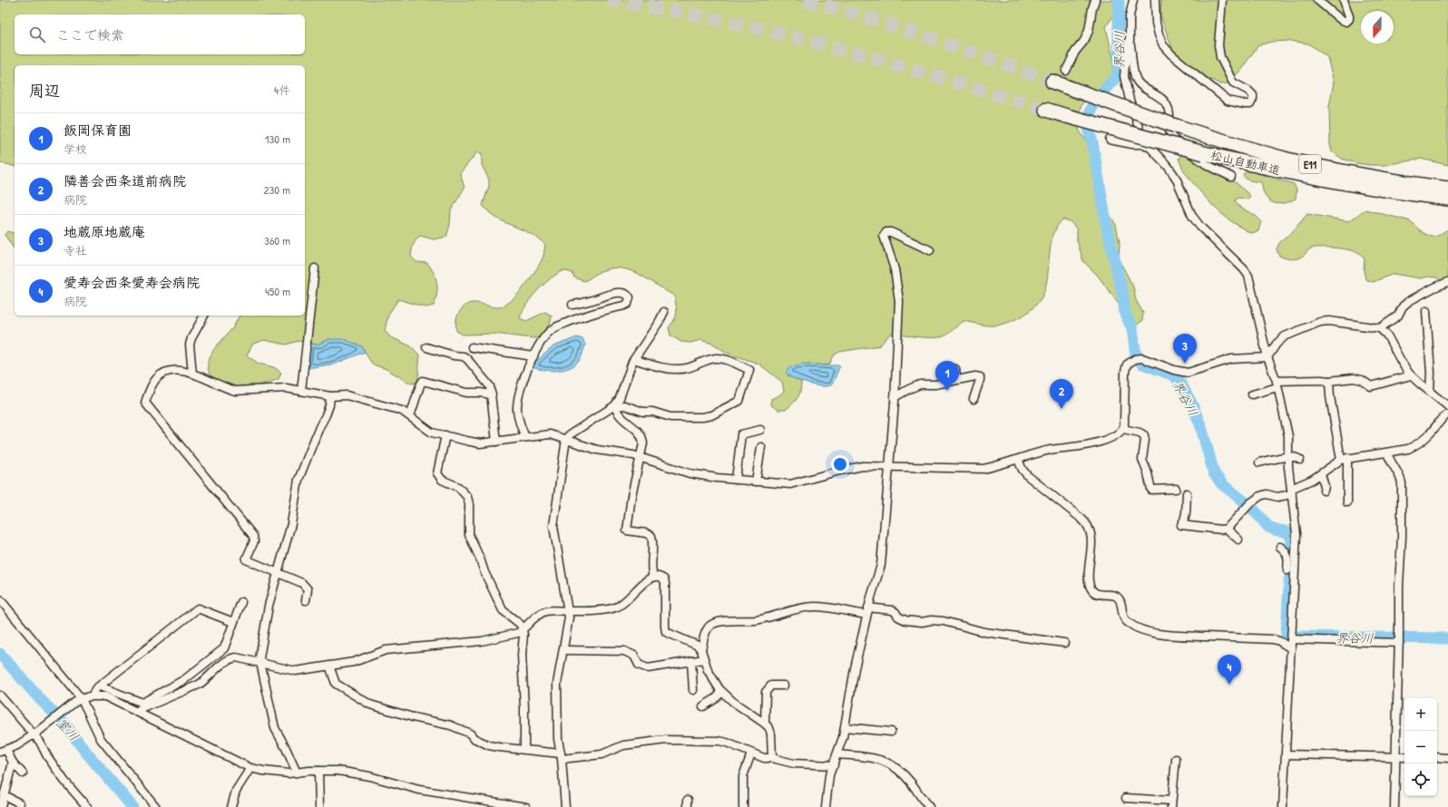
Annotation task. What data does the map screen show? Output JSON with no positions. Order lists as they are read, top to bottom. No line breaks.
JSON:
{"streets":{"highway":["松山自動車道","E11"]},"water":["界谷川","室川"],"north":"bottom","page":{"search":"ここで検索","heading":["周辺","4件"],"list":[{"mark":"1","name":"飯岡保育園","note":"学校","value":"130 m"},{"mark":"2","name":"隣善会西条道前病院","note":"病院","value":"230 m"},{"mark":"3","name":"地蔵原地蔵庵","note":"寺社","value":"360 m"},{"mark":"4","name":"愛寿会西条愛寿会病院","note":"病院","value":"450 m"}],"pins":["3","1","2","4"],"map_buttons":["+","−"]}}
